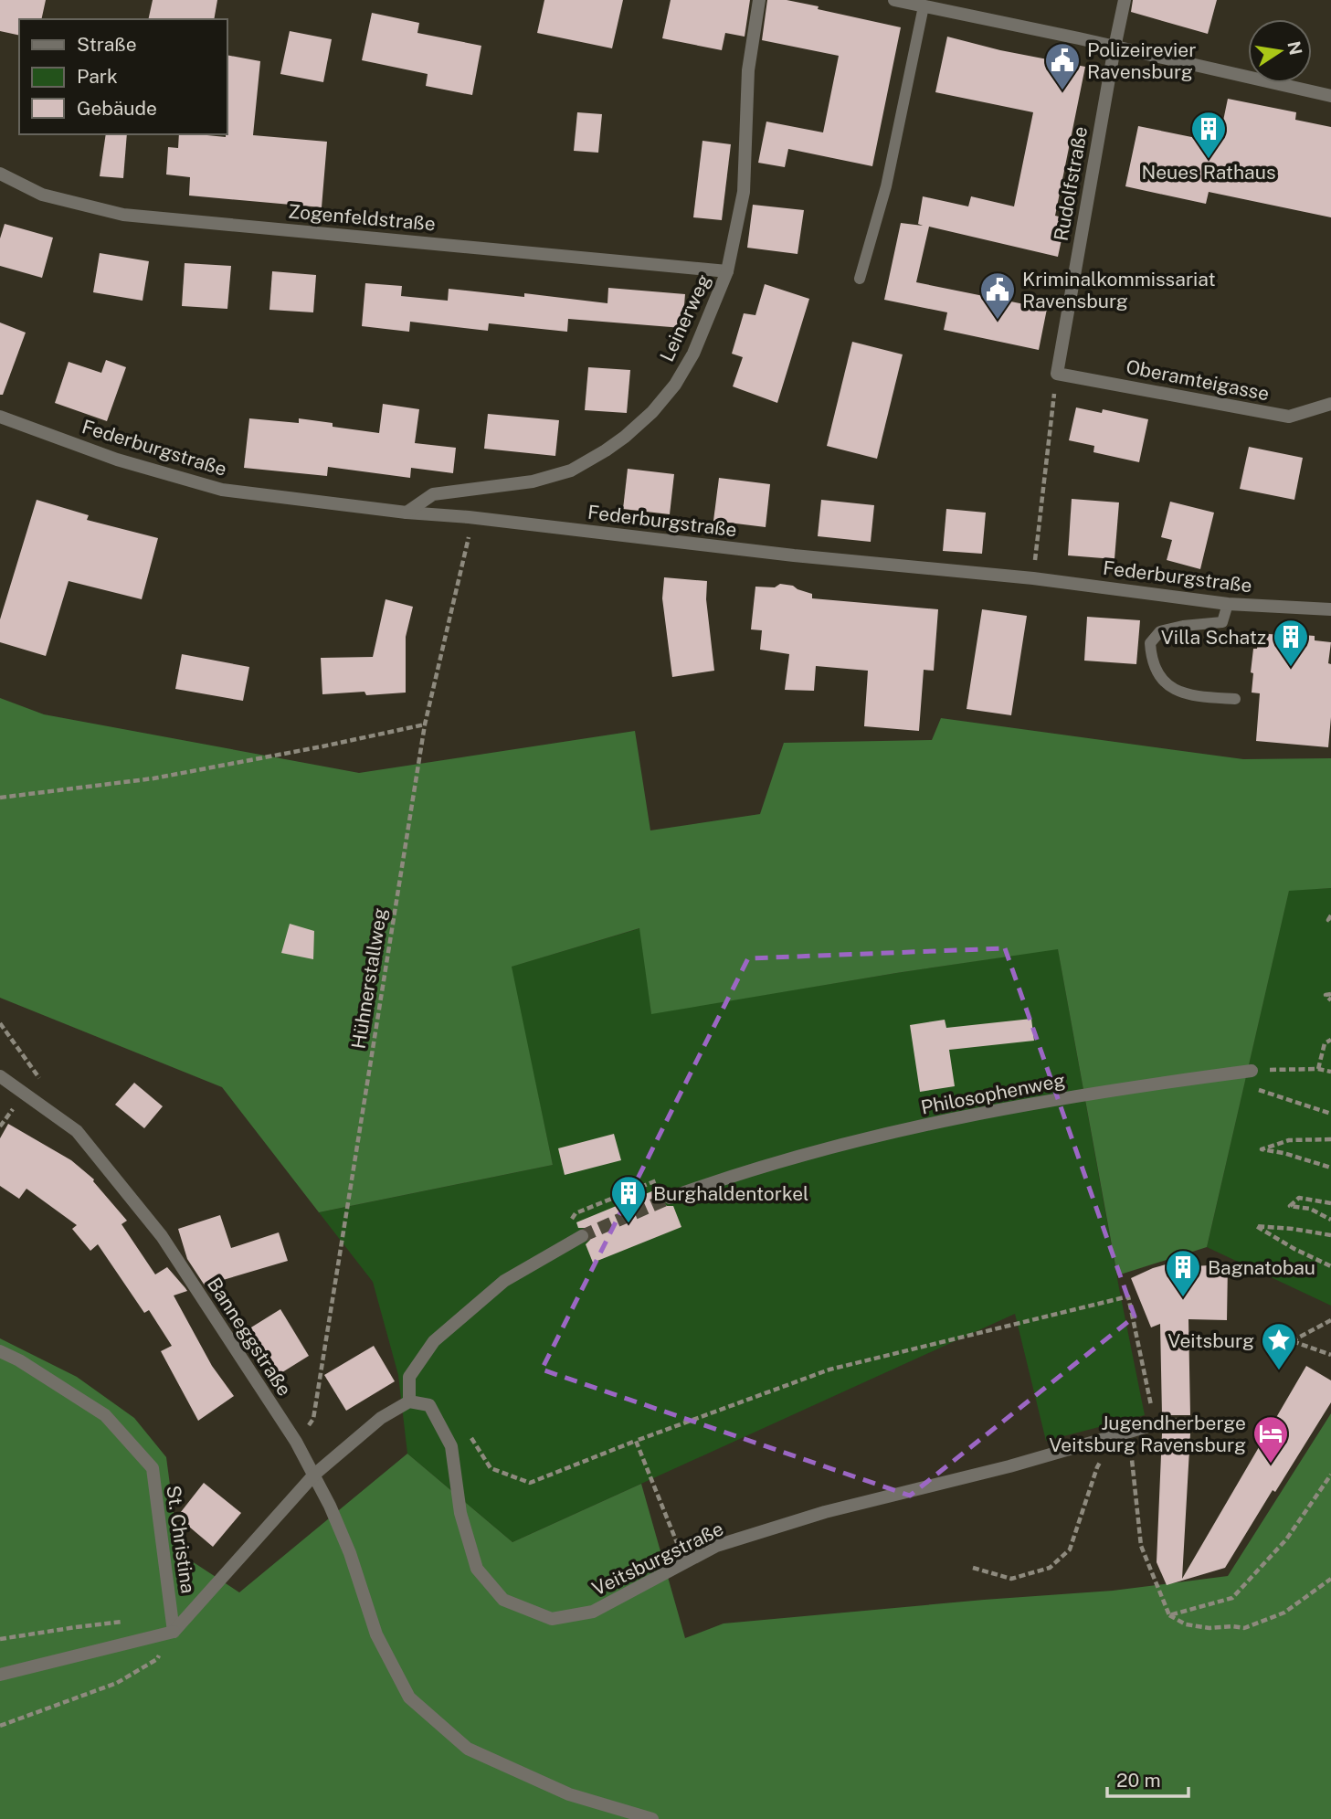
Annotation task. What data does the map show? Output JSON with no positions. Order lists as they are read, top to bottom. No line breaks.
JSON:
{"streets":{"street":["Rudolfstraße","Zogenfeldstraße","Leinerweg","Oberamteigasse","Federburgstraße","Philosophenweg","Banneggstraße","St. Christina","Veitsburgstraße"],"path":["Hühnerstallweg"]},"crossings":[["Rudolfstraße","Oberamteigasse"],["Zogenfeldstraße","Leinerweg"],["Leinerweg","Federburgstraße"],["Federburgstraße","Hühnerstallweg"],["Hühnerstallweg","Banneggstraße"]],"places":{"public building":["Polizeirevier Ravensburg","Kriminalkommissariat Ravensburg"],"building":["Neues Rathaus","Villa Schatz","Burghaldentorkel","Bagnatobau"],"place":["Veitsburg"],"hotel":["Jugendherberge Veitsburg Ravensburg"]},"legend":["Straße","Park","Gebäude"],"scale_bar":"20 m","north":"right"}
